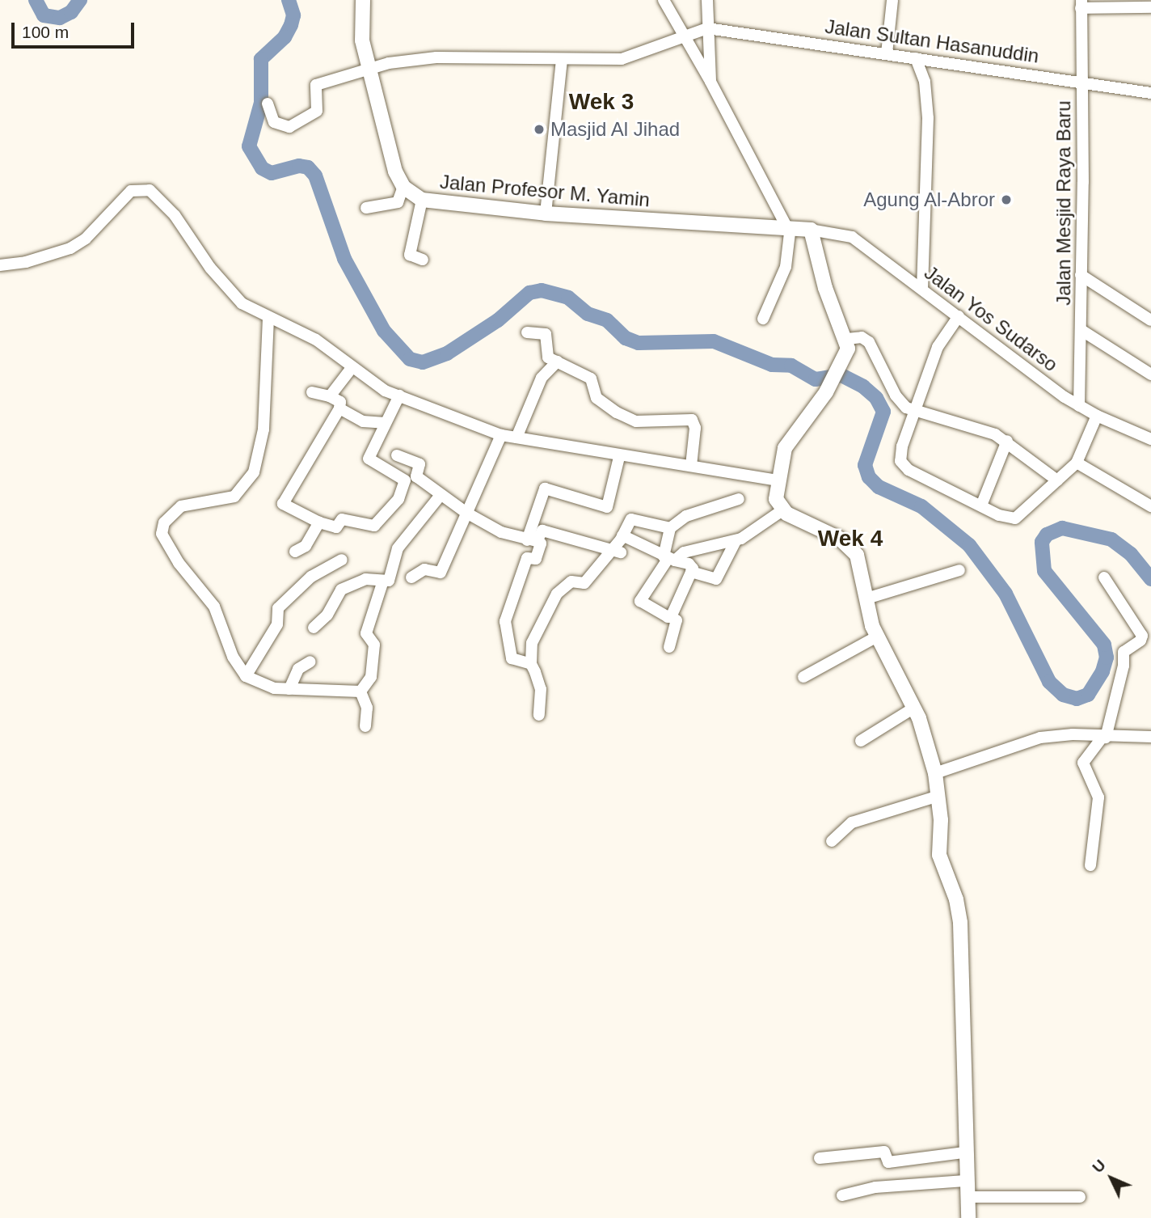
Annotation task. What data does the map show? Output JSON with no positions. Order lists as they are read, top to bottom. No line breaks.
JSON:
{"streets":{"main road":["Jalan Profesor M. Yamin"],"street":["Jalan Sultan Hasanuddin","Jalan Mesjid Raya Baru","Jalan Yos Sudarso"]},"crossings":[["Jalan Sultan Hasanuddin","Jalan Mesjid Raya Baru"],["Jalan Profesor M. Yamin","Jalan Yos Sudarso"],["Jalan Mesjid Raya Baru","Jalan Yos Sudarso"]],"districts":["Wek 3","Wek 4"],"places":["Masjid Al Jihad","Agung Al-Abror"],"scale_bar":"100 m","north":"top left"}
